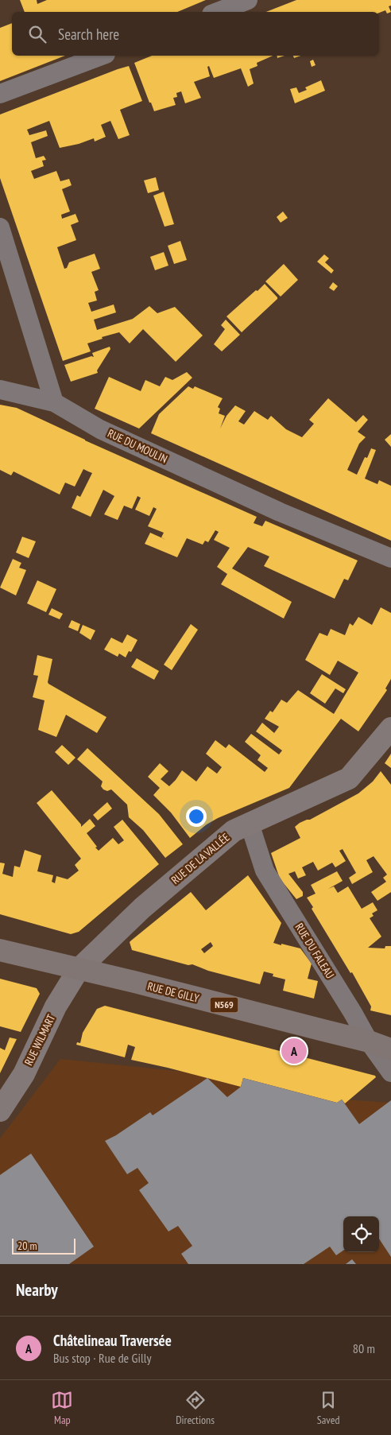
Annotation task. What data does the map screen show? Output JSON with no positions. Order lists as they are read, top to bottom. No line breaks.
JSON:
{"streets":{"main road":["RUE DE LA VALLÉE","RUE DE GILLY","N569","RUE WILMART"],"street":["RUE DU MOULIN","RUE DU FALEAU"]},"crossings":[["RUE DE LA VALLÉE","RUE DU FALEAU"],["RUE DE LA VALLÉE","RUE DE GILLY"],["RUE DE LA VALLÉE","RUE WILMART"],["RUE DU FALEAU","RUE DE GILLY"],["RUE DE GILLY","RUE WILMART"]],"scale_bar":"20 m","page":{"search":"Search here","pins":"A","scale":"20 m","heading":"Nearby","list":[{"mark":"A","name":"Châtelineau Traversée","note":"Bus stop · Rue de Gilly","value":"80 m"}],"nav":["Map","Directions","Saved"]}}
